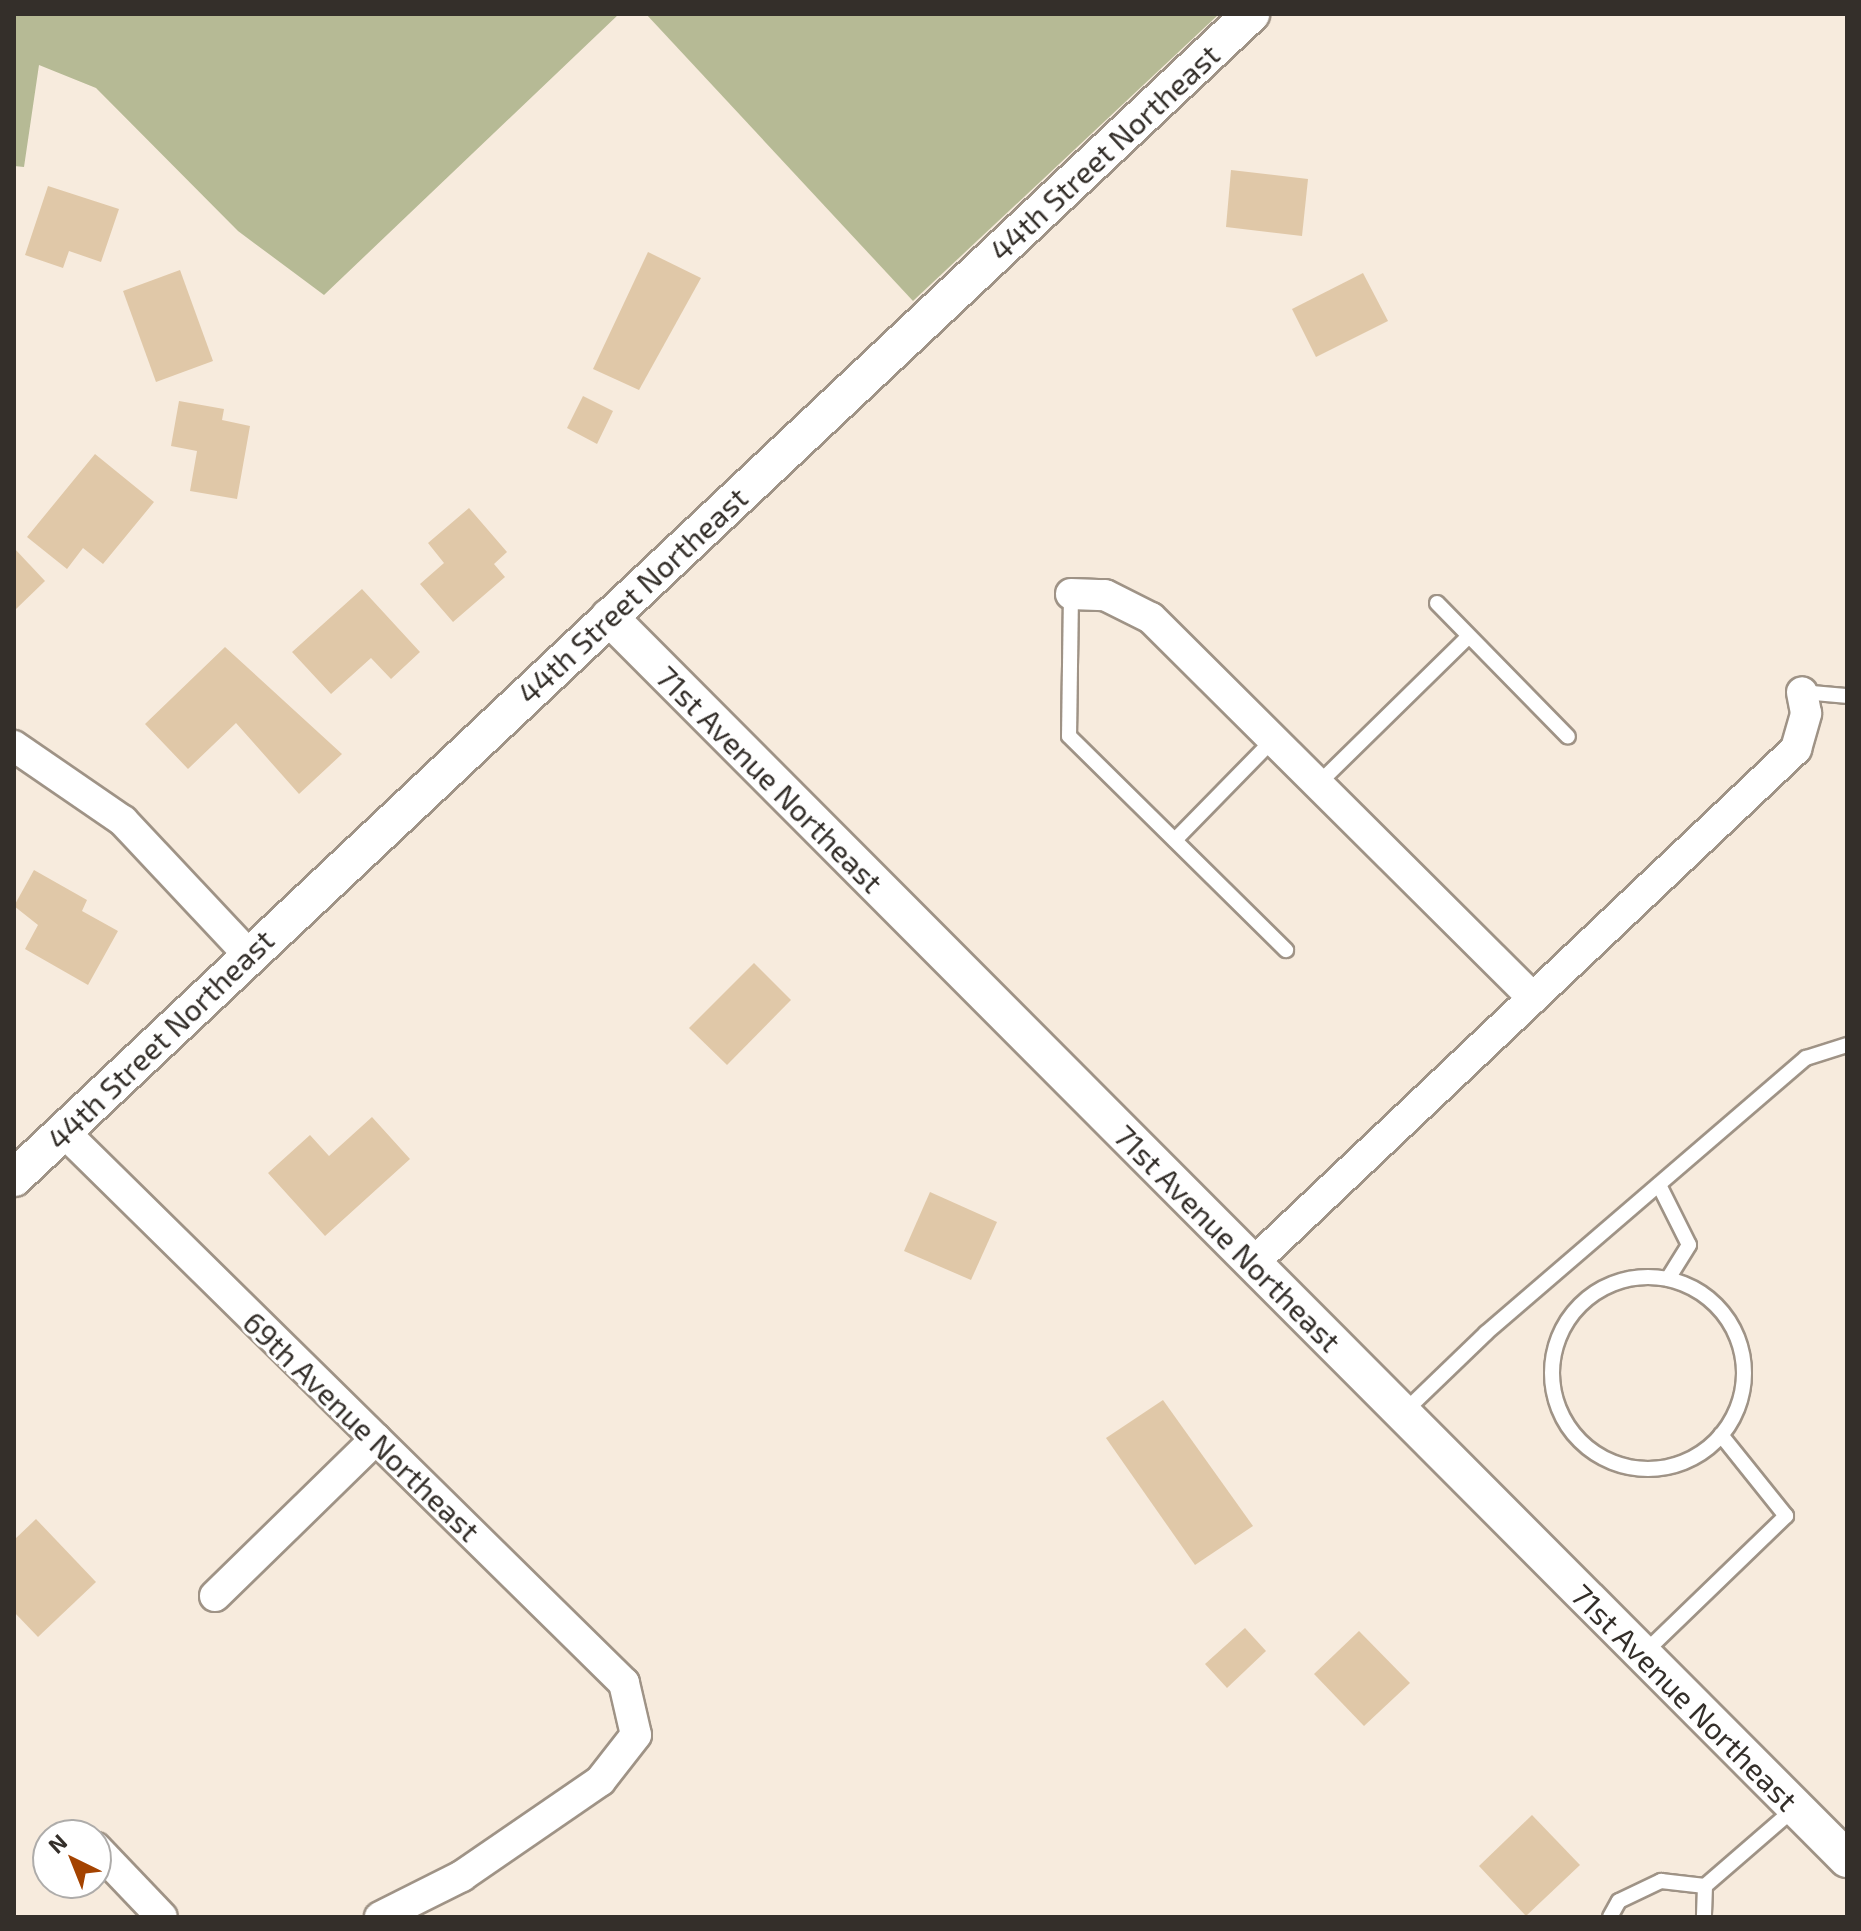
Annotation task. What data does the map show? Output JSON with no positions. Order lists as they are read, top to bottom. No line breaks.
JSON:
{"streets":{"street":["44th Street Northeast","71st Avenue Northeast","69th Avenue Northeast"]},"crossings":[["44th Street Northeast","71st Avenue Northeast"],["44th Street Northeast","69th Avenue Northeast"]],"north":"top left"}
